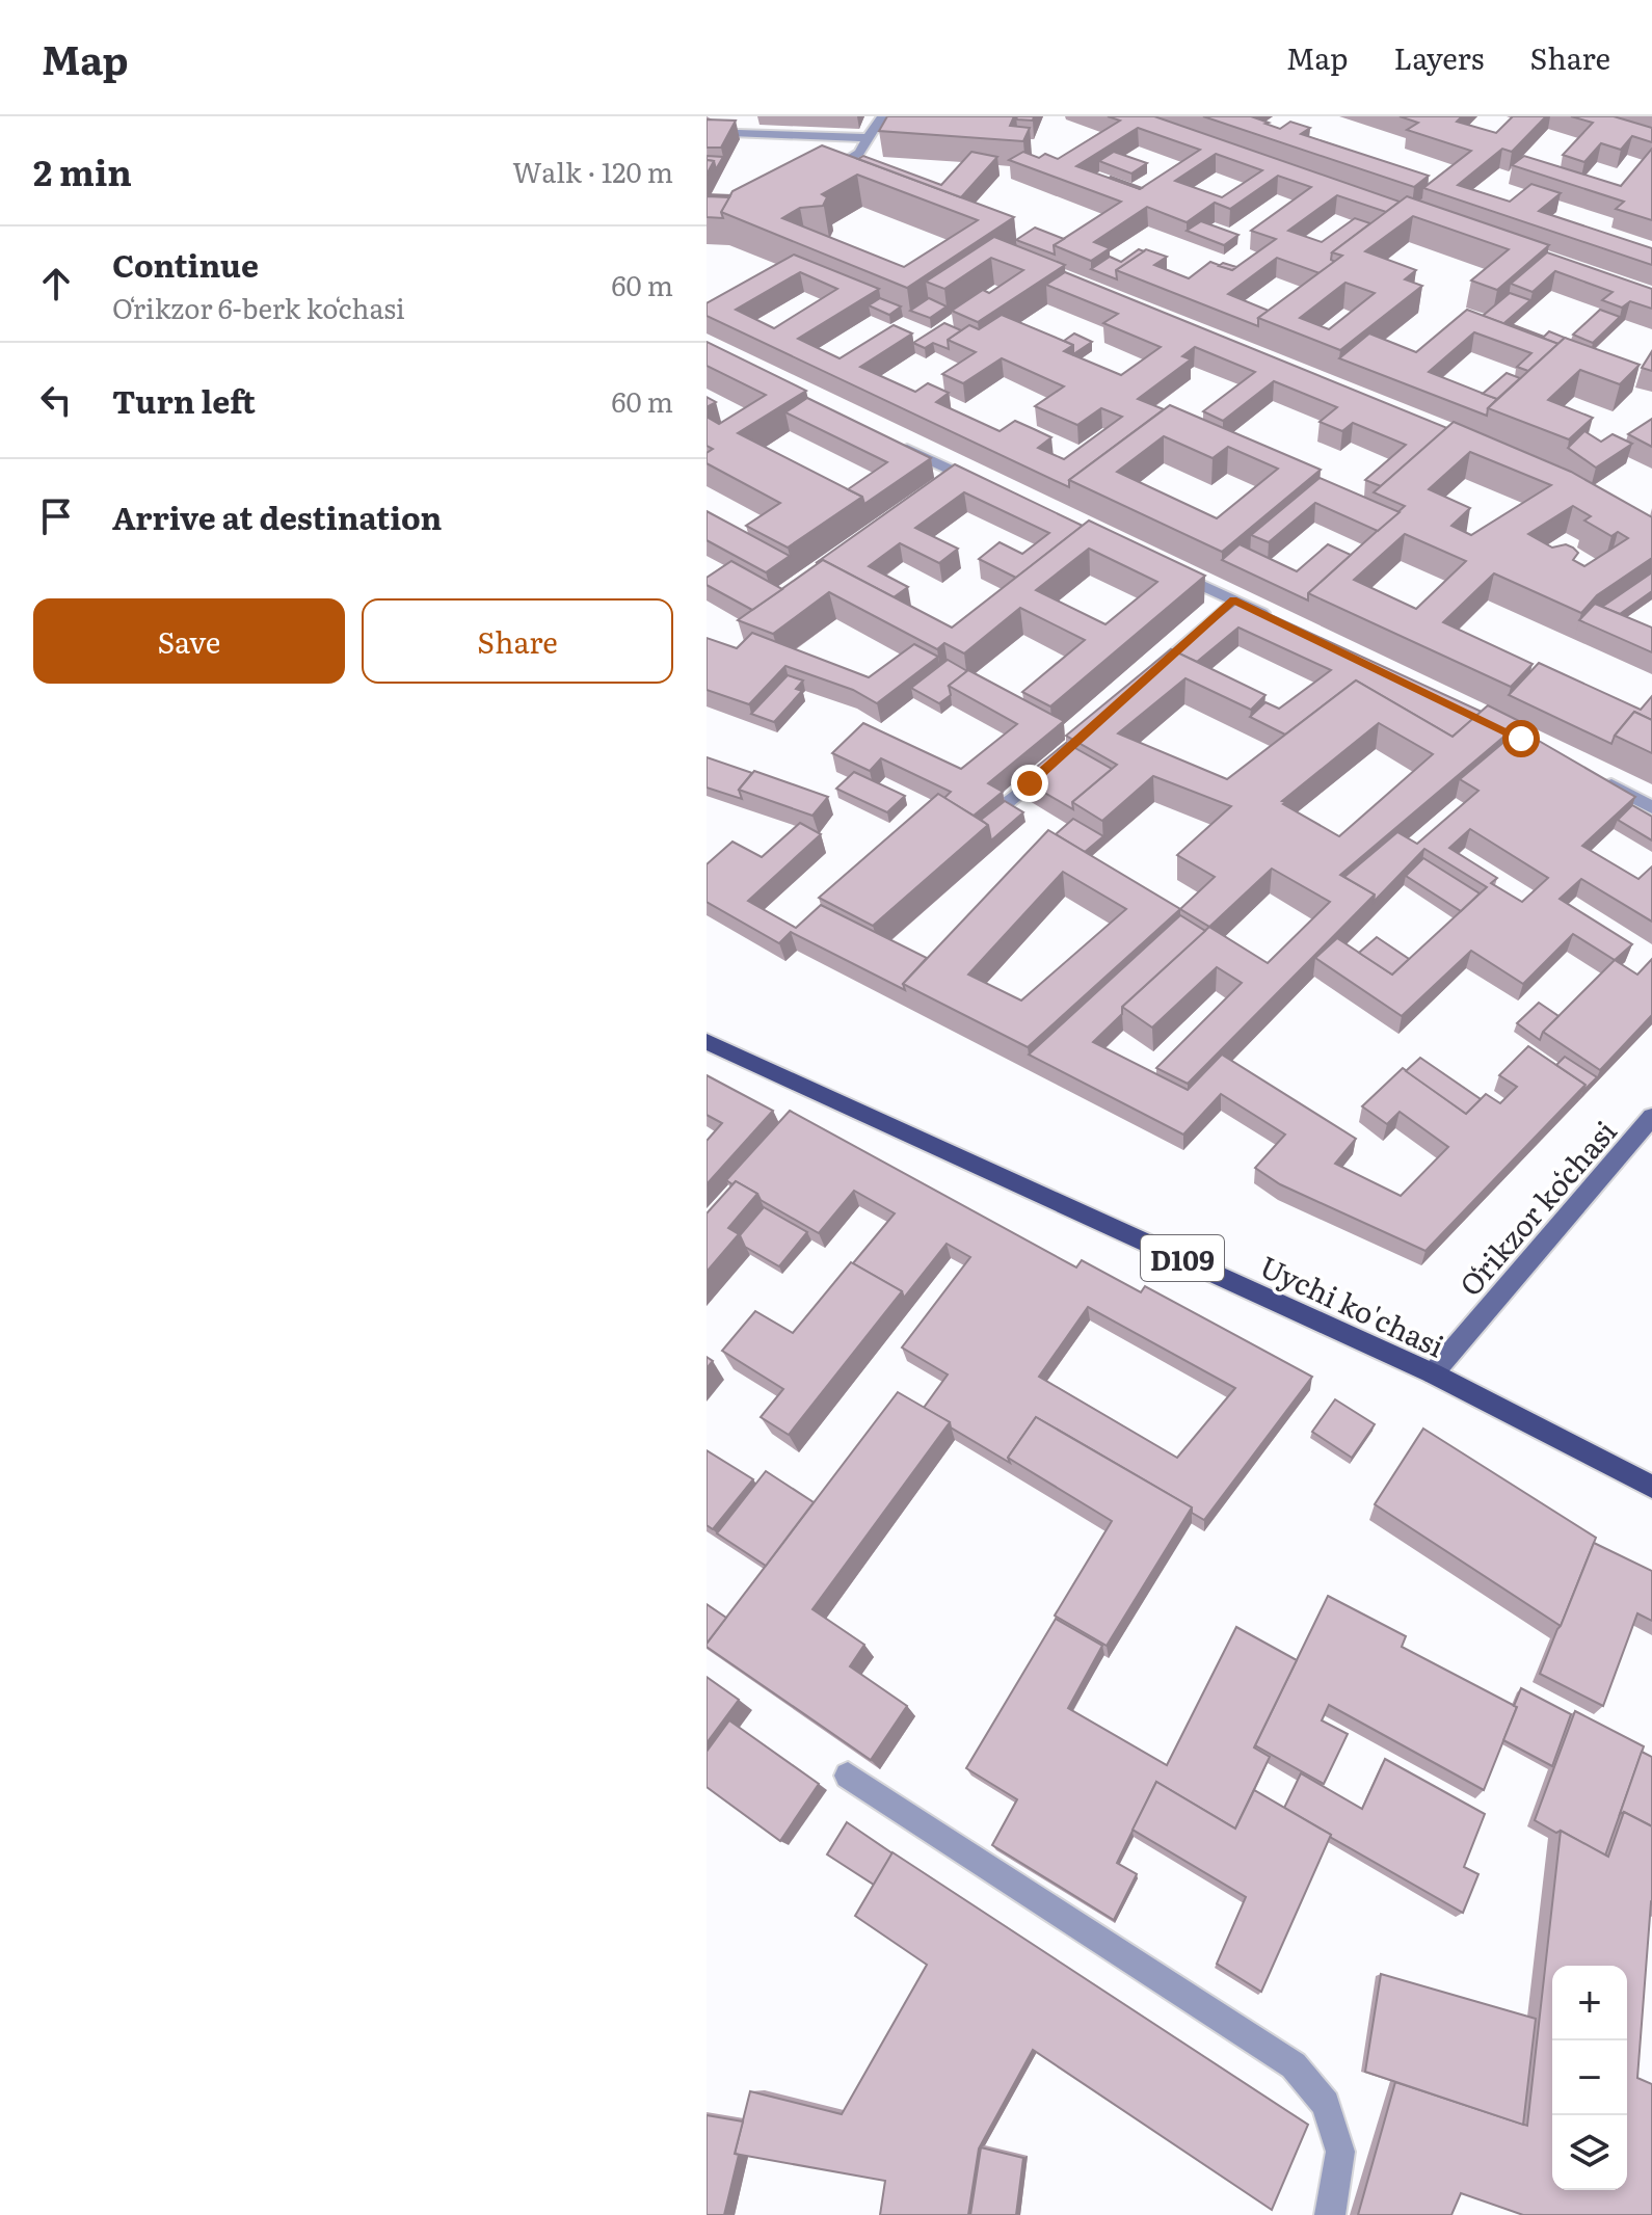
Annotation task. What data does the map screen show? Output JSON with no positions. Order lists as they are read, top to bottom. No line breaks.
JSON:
{"streets":{"main road":["Oʻrikzor koʻchasi","D109","Uychi ko'chasi"]},"crossings":[["Oʻrikzor koʻchasi","Uychi ko'chasi"]],"page":{"header":"Map","nav":["Map","Layers","Share"],"heading":["2 min","Walk · 120 m"],"list":[["Continue","Oʻrikzor 6-berk koʻchasi","60 m"],["Turn left","60 m"],"Arrive at destination"],"buttons":["Save","Share"],"map_buttons":["+","−"]}}
